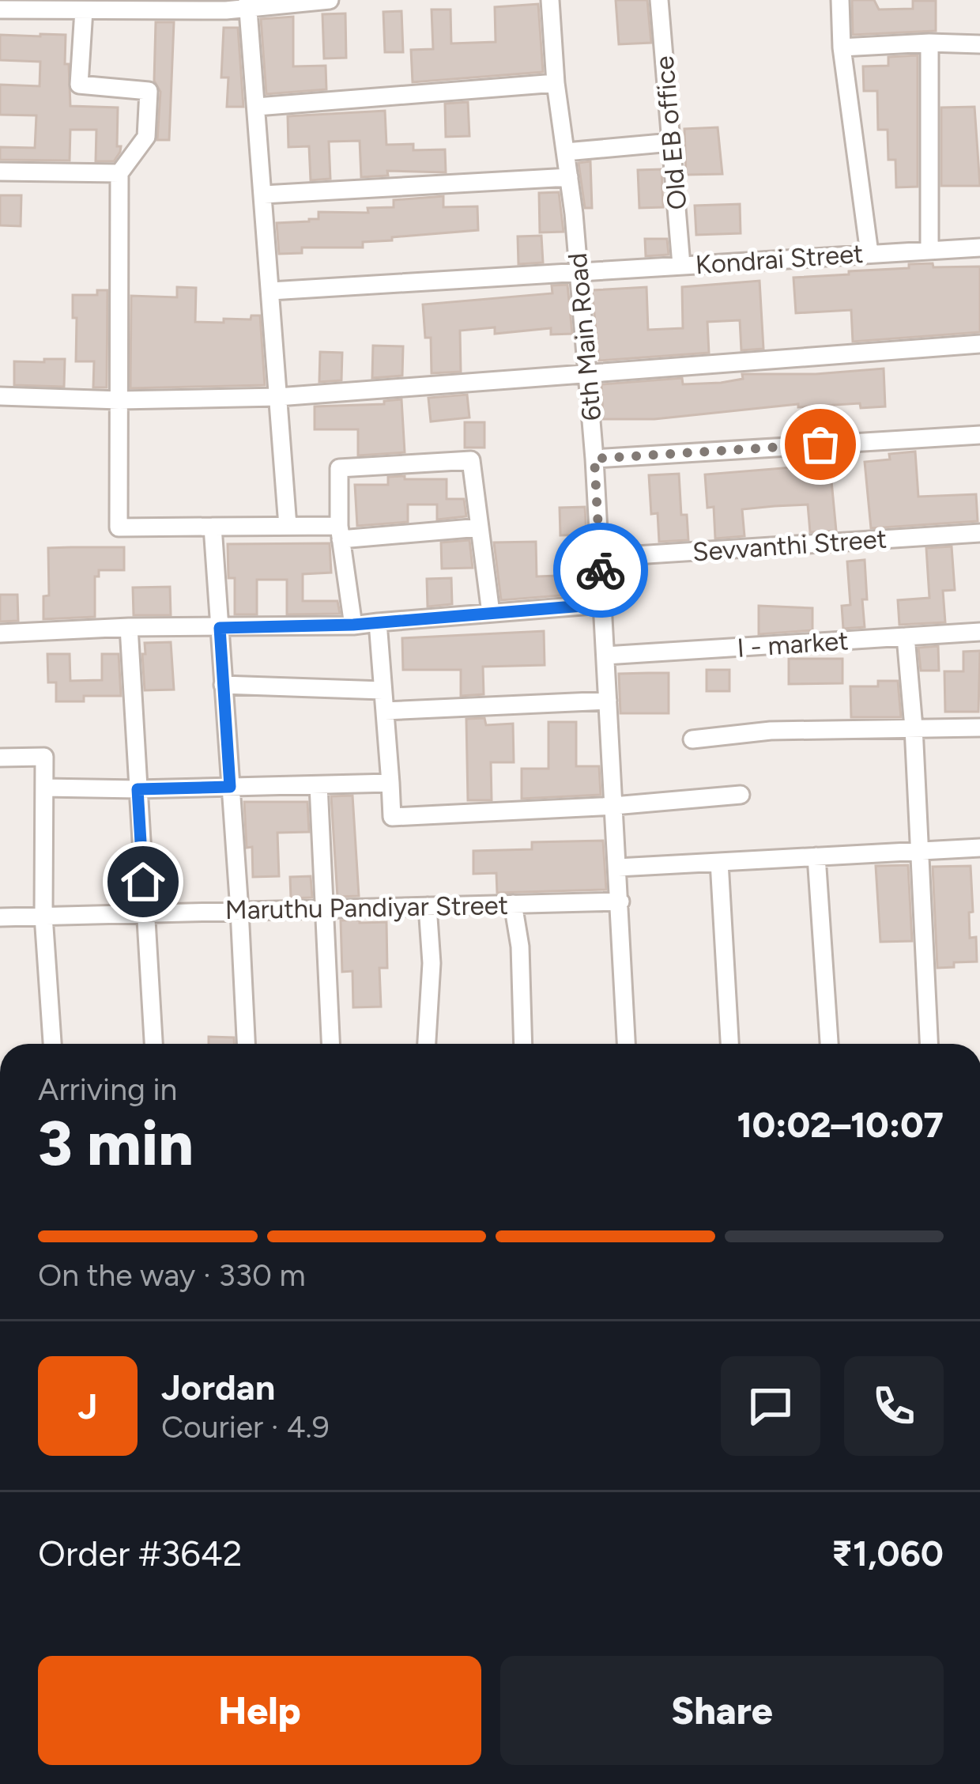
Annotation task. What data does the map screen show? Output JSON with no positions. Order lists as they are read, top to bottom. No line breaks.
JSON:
{"streets":{"street":["Old EB office","Kondrai Street","6th Main Road","Sevvanthi Street","I - market","Maruthu Pandiyar Street"]},"crossings":[["Old EB office","Kondrai Street"],["Kondrai Street","6th Main Road"],["6th Main Road","Sevvanthi Street"],["6th Main Road","I - market"],["6th Main Road","Maruthu Pandiyar Street"]],"page":{"heading":["3 min","Arriving in","10:02–10:07"],"panel":["Jordan","Courier · 4.9","Order #3642","₹1,060"],"bar":"On the way · 330 m","round":"J","buttons":["Help","Share"]}}
